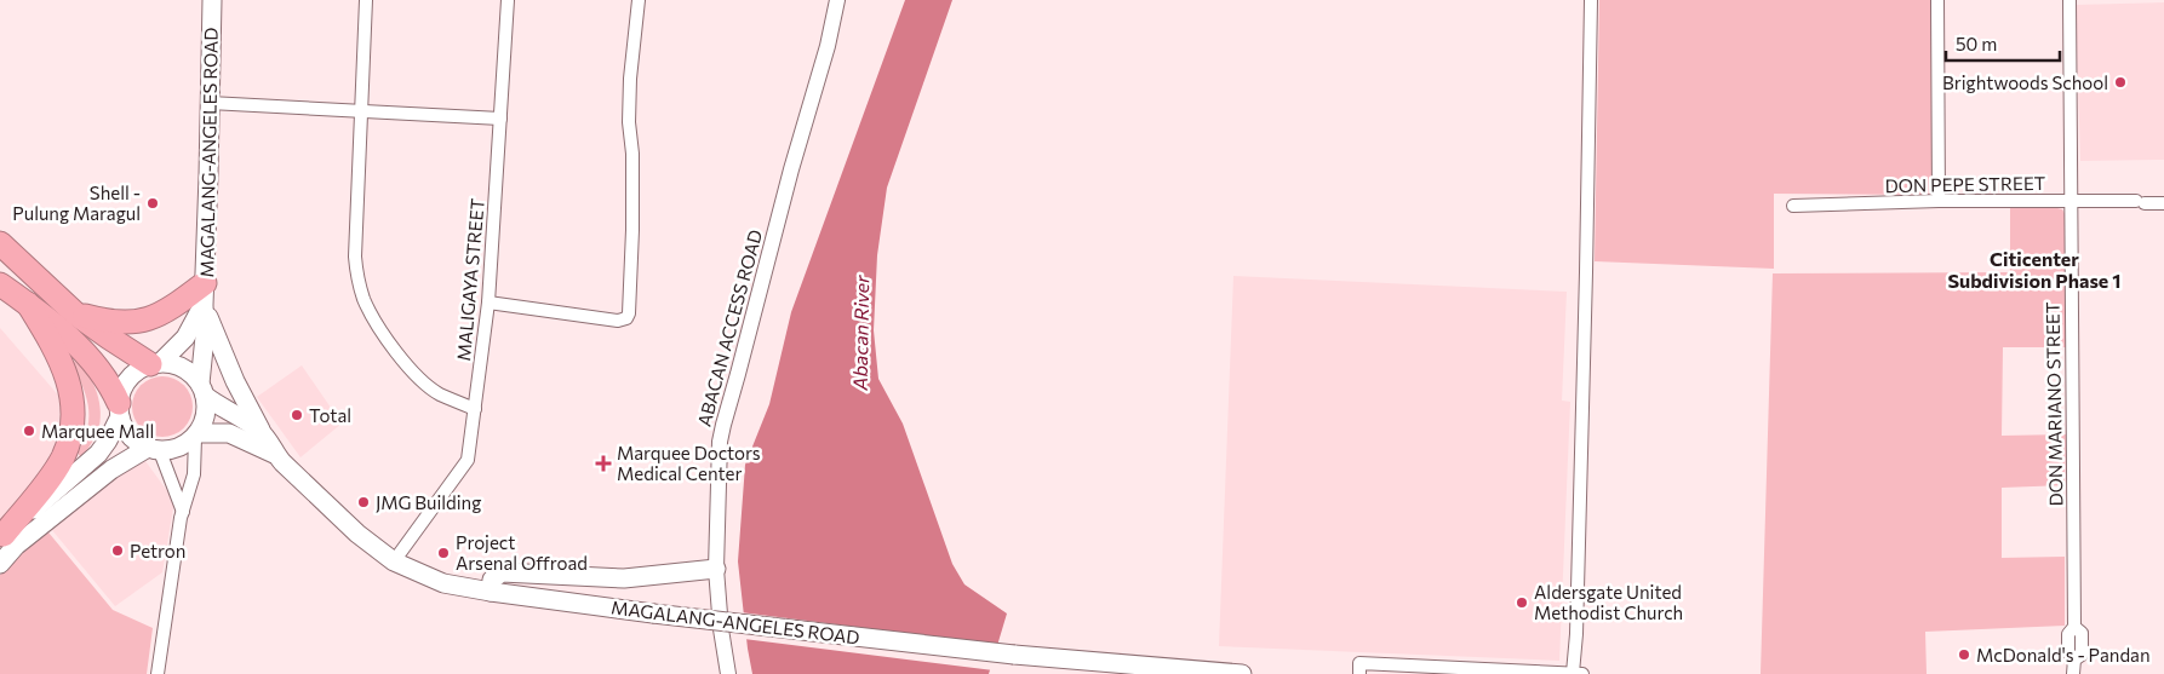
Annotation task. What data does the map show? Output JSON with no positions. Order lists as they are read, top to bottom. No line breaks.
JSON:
{"streets":{"main road":["MAGALANG-ANGELES ROAD"],"street":["DON PEPE STREET","MALIGAYA STREET","ABACAN ACCESS ROAD","DON MARIANO STREET"]},"crossings":[["MAGALANG-ANGELES ROAD","MALIGAYA STREET"],["DON PEPE STREET","DON MARIANO STREET"]],"districts":["Citicenter Subdivision Phase 1"],"water":["Abacan River"],"places":{"other":["Brightwoods School","Shell - Pulung Maragul","Total","Marquee Mall","JMG Building","Petron","Project Arsenal Offroad","Aldersgate United Methodist Church","McDonald's - Pandan"],"health":["Marquee Doctors Medical Center"]},"scale_bar":"50 m"}
